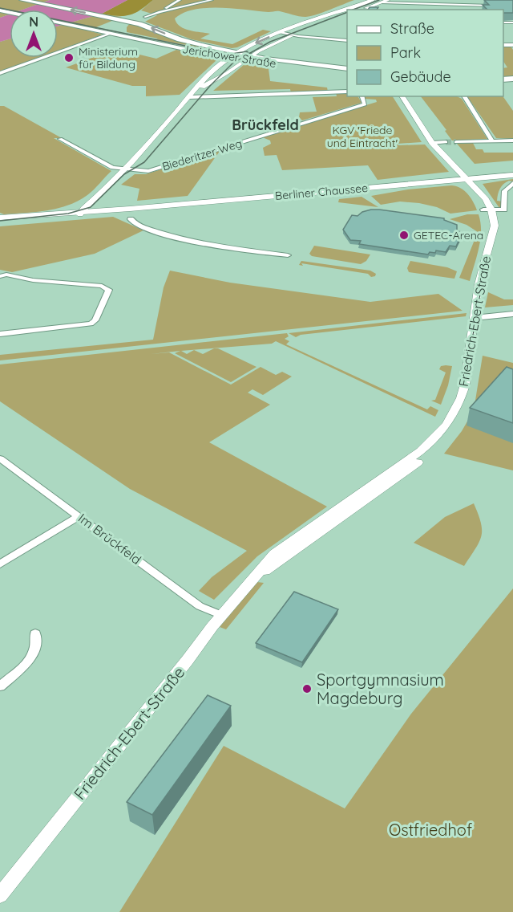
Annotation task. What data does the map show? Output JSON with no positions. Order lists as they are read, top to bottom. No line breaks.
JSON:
{"streets":{"main road":["Jerichower Straße","Berliner Chaussee"],"street":["Biederitzer Weg","Friedrich-Ebert-Straße","Im Brückfeld"]},"crossings":[["Friedrich-Ebert-Straße","Im Brückfeld"]],"districts":["Brückfeld"],"parks":["KGV 'Friede und Eintracht'","Ostfriedhof"],"places":["Ministerium für Bildung","GETEC-Arena","Sportgymnasium Magdeburg"],"legend":["Straße","Park","Gebäude"],"north":"top"}
